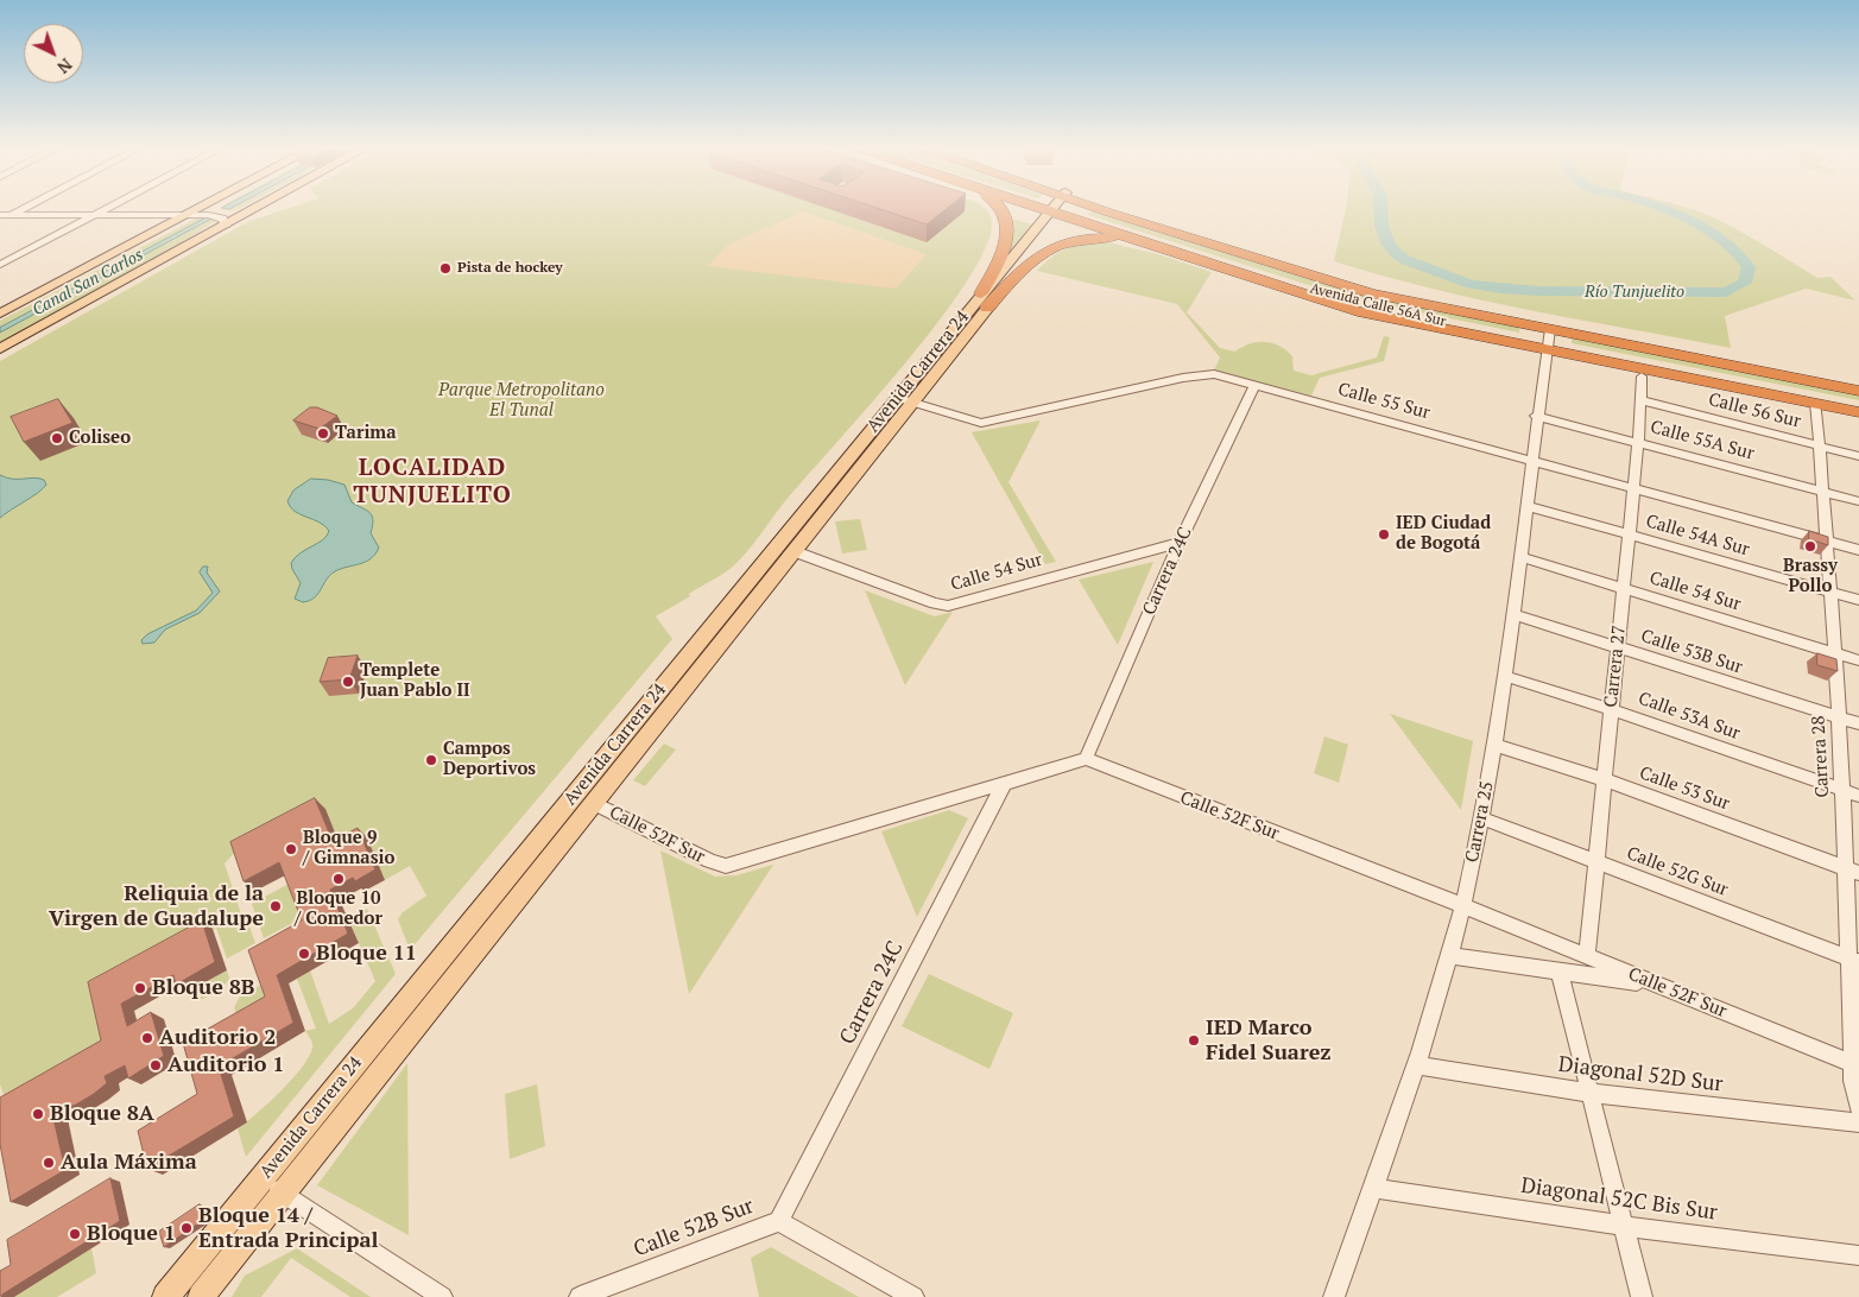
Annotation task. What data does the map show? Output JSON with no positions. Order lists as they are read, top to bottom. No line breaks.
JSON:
{"streets":{"highway":["Avenida Calle 56A Sur"],"main road":["Avenida Carrera 24"],"street":["Calle 55 Sur","Calle 56 Sur","Calle 55A Sur","Calle 54A Sur","Carrera 24C","Calle 54 Sur","Calle 53B Sur","Carrera 27","Calle 53A Sur","Carrera 28","Calle 53 Sur","Calle 52F Sur","Carrera 25","Calle 52G Sur","Diagonal 52D Sur","Diagonal 52C Bis Sur","Calle 52B Sur"]},"crossings":[["Avenida Calle 56A Sur","Carrera 28"],["Avenida Calle 56A Sur","Carrera 25"],["Avenida Carrera 24","Calle 55 Sur"],["Avenida Carrera 24","Calle 54 Sur"],["Avenida Carrera 24","Calle 52F Sur"],["Calle 55 Sur","Carrera 24C"],["Calle 55 Sur","Carrera 27"],["Calle 55 Sur","Carrera 28"],["Calle 55 Sur","Carrera 25"],["Calle 56 Sur","Carrera 27"],["Calle 56 Sur","Carrera 28"],["Calle 55A Sur","Carrera 27"],["Calle 55A Sur","Carrera 28"],["Calle 55A Sur","Carrera 25"],["Calle 54A Sur","Carrera 27"],["Calle 54A Sur","Carrera 28"],["Calle 54A Sur","Carrera 25"],["Carrera 24C","Calle 54 Sur"],["Carrera 24C","Calle 52F Sur"],["Carrera 24C","Calle 52B Sur"],["Calle 54 Sur","Carrera 27"],["Calle 54 Sur","Carrera 28"],["Calle 54 Sur","Carrera 25"],["Calle 53B Sur","Carrera 27"],["Calle 53B Sur","Carrera 28"],["Calle 53B Sur","Carrera 25"],["Carrera 27","Calle 53A Sur"],["Carrera 27","Calle 53 Sur"],["Carrera 27","Calle 52F Sur"],["Carrera 27","Calle 52G Sur"],["Calle 53A Sur","Carrera 28"],["Calle 53A Sur","Carrera 25"],["Carrera 28","Calle 53 Sur"],["Carrera 28","Calle 52F Sur"],["Carrera 28","Calle 52G Sur"],["Calle 53 Sur","Carrera 25"],["Calle 52F Sur","Carrera 25"],["Carrera 25","Calle 52G Sur"],["Carrera 25","Diagonal 52D Sur"],["Carrera 25","Diagonal 52C Bis Sur"]],"districts":["LOCALIDAD TUNJUELITO"],"water":["Canal San Carlos","Río Tunjuelito"],"parks":["Parque Metropolitano El Tunal"],"places":["Pista de hockey","Tarima","Coliseo","IED Ciudad de Bogotá","Brassy Pollo","Templete Juan Pablo II","Campos Deportivos","Bloque 9 / Gimnasio","Bloque 10 / Comedor","Reliquia de la Virgen de Guadalupe","Bloque 11","Bloque 8B","Auditorio 2","IED Marco Fidel Suarez","Auditorio 1","Bloque 8A","Aula Máxima","Bloque 14 / Entrada Principal","Bloque 1"],"north":"bottom right"}
